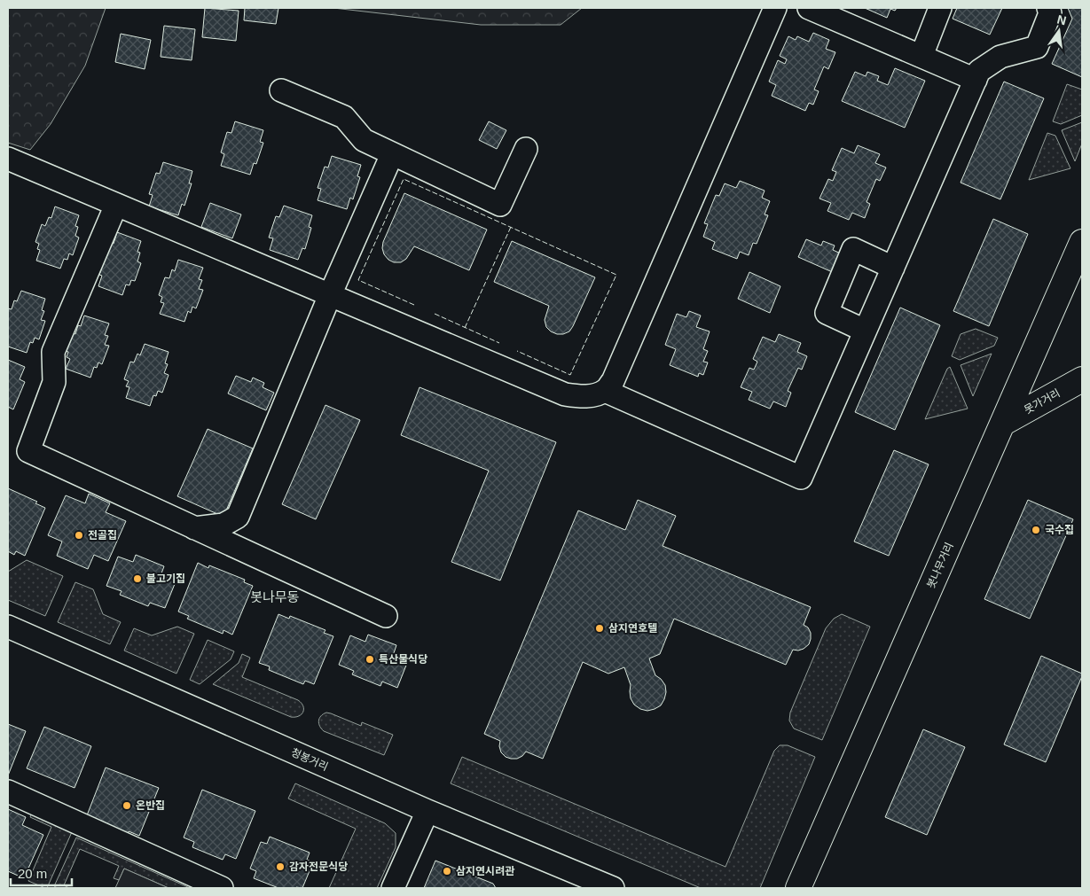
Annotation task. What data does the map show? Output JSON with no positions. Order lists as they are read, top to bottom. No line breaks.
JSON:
{"streets":{"main road":["못가거리","봇나무거리"],"street":["청봉거리"]},"crossings":[["못가거리","봇나무거리"]],"districts":["봇나무동"],"places":["국수집","전골집","불고기집","삼지연호텔","특산물식당","온반집","감자전문식당","삼지연시려관"],"scale_bar":"20 m","north":"top"}
